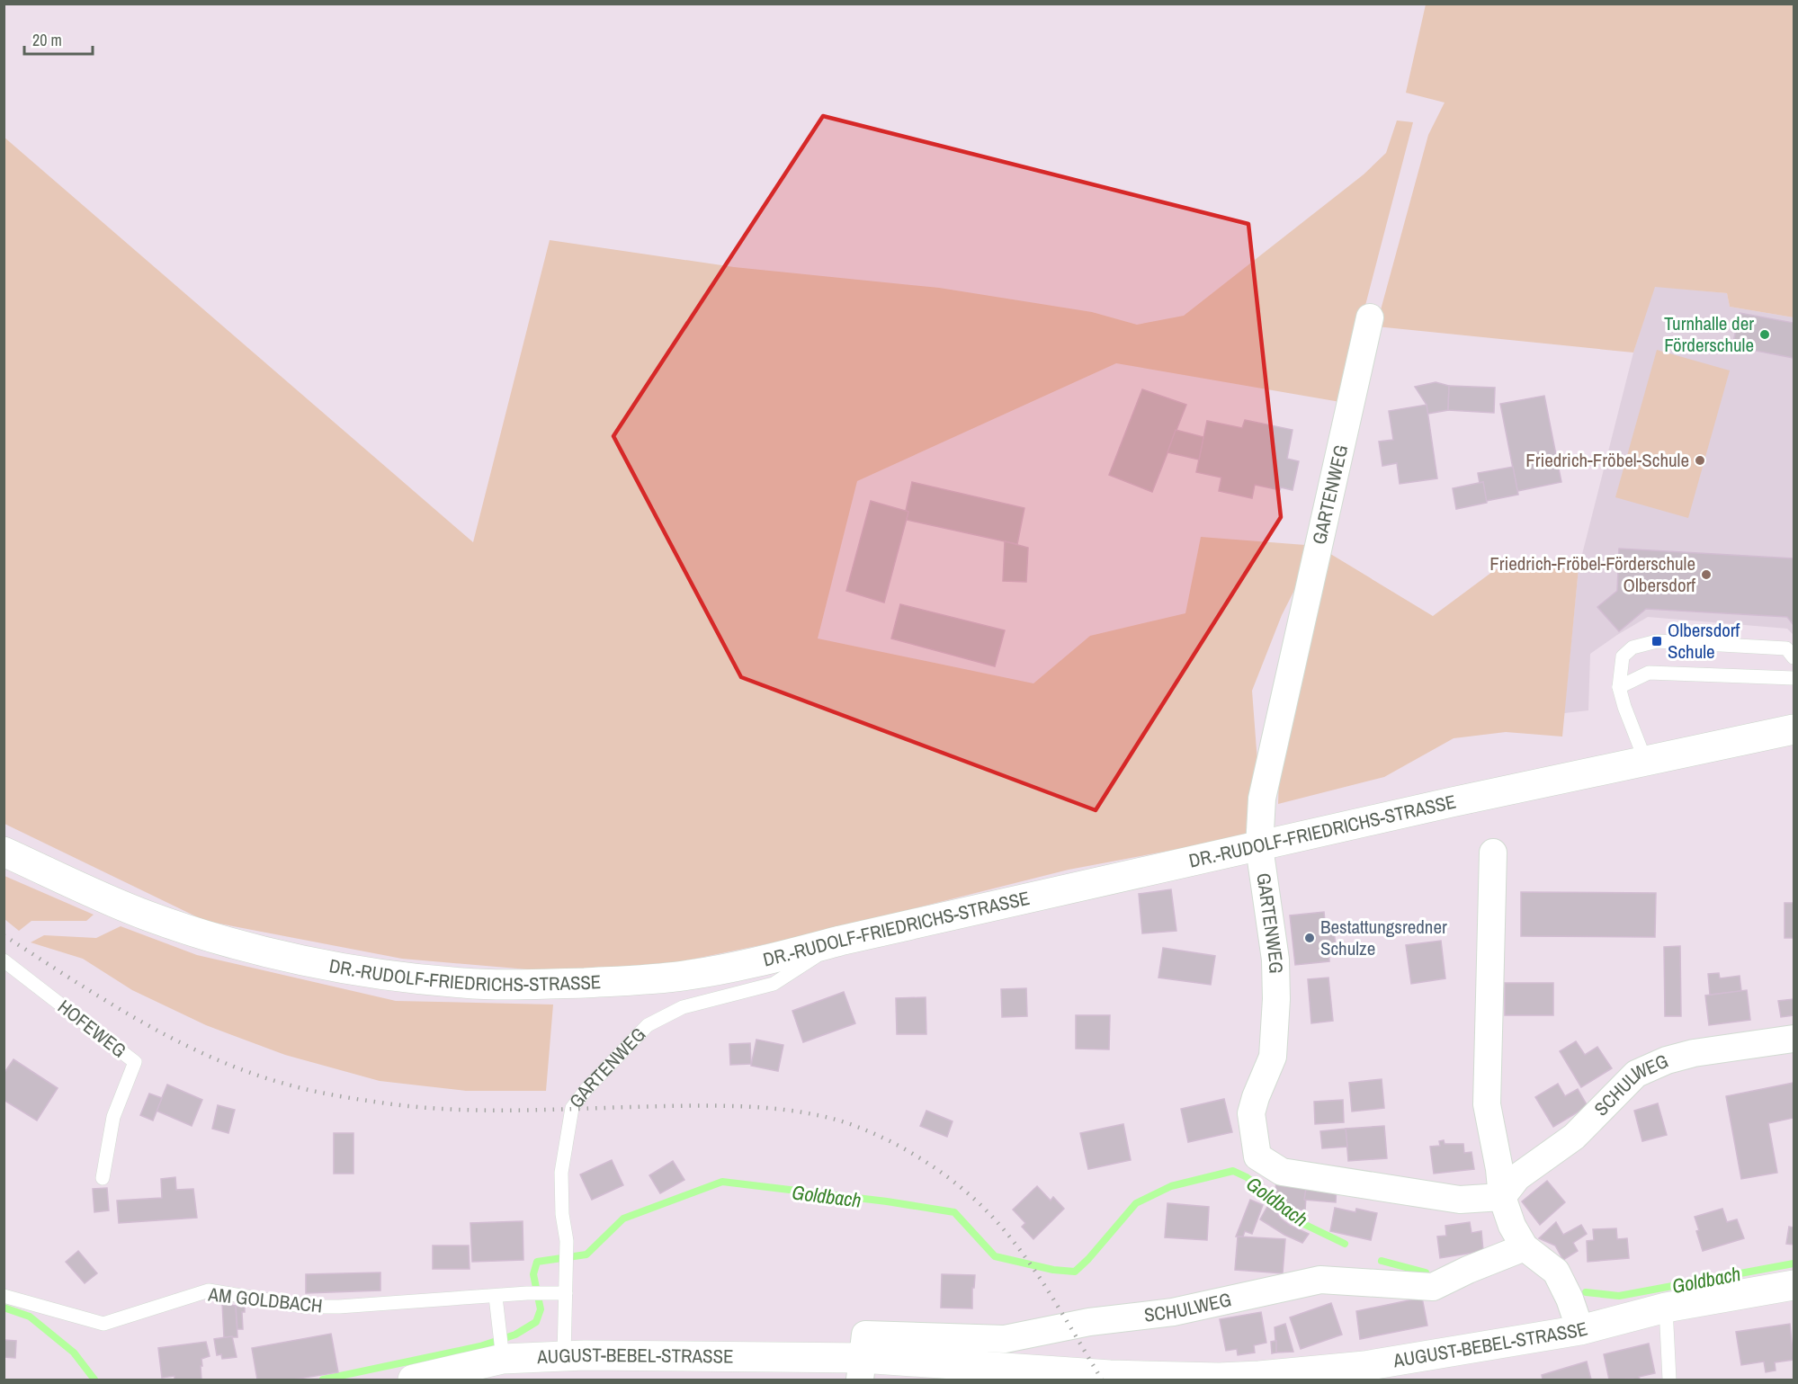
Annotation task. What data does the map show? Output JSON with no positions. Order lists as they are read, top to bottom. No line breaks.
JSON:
{"streets":{"main road":["DR.-RUDOLF-FRIEDRICHS-STRASSE","AUGUST-BEBEL-STRASSE"],"street":["GARTENWEG","SCHULWEG"],"lane":["HOFEWEG","AM GOLDBACH"]},"crossings":[["GARTENWEG","DR.-RUDOLF-FRIEDRICHS-STRASSE"],["GARTENWEG","SCHULWEG"],["GARTENWEG","AM GOLDBACH"],["GARTENWEG","AUGUST-BEBEL-STRASSE"],["SCHULWEG","AUGUST-BEBEL-STRASSE"]],"water":["Goldbach"],"places":{"other":["Turnhalle der Förderschule","Friedrich-Fröbel-Schule","Friedrich-Fröbel-Förderschule Olbersdorf","Bestattungsredner Schulze"],"transit":["Olbersdorf Schule"]},"scale_bar":"20 m"}
